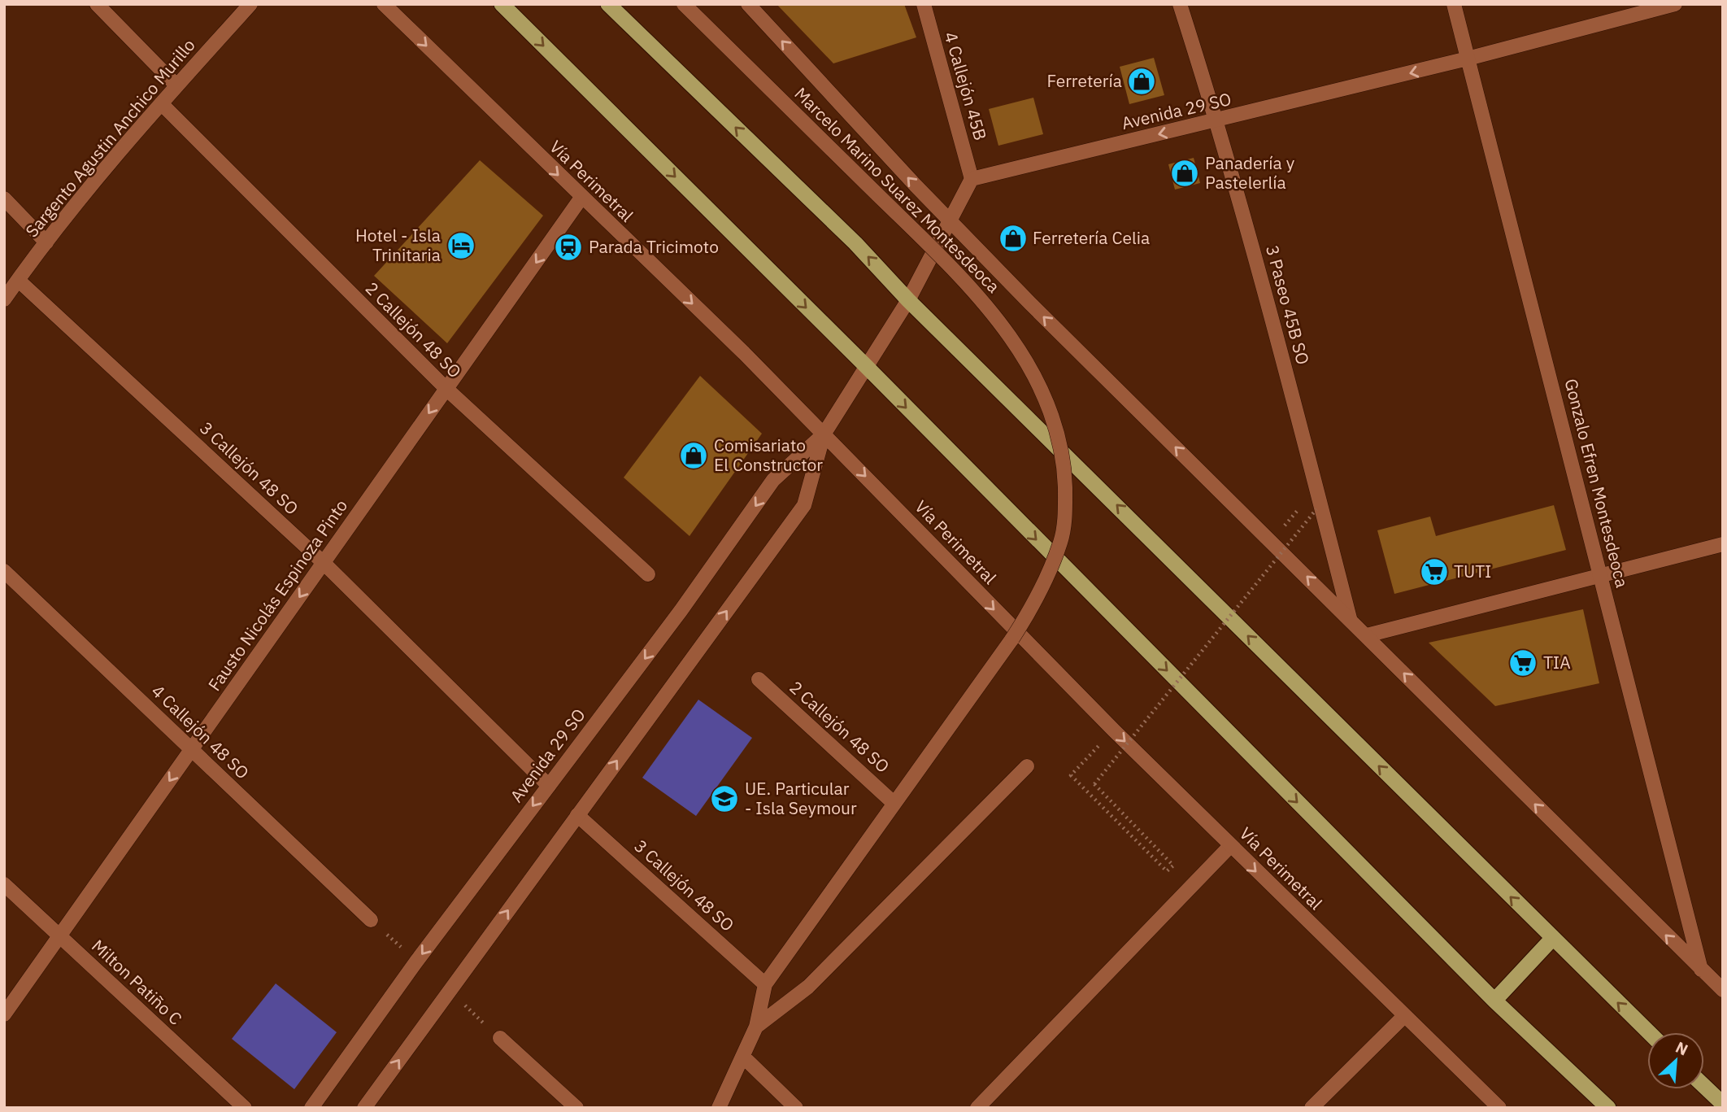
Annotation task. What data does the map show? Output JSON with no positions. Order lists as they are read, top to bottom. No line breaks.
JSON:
{"streets":{"street":["4 Callejón 45B","Avenida 29 SO","Sargento Agustin Anchico Murillo","Vía Perimetral","Marcelo Marino Suarez Montesdeoca","3 Paseo 45B SO","2 Callejón 48 SO","3 Callejón 48 SO","Gonzalo Efren Montesdeoca","Fausto Nicolás Espinoza Pinto","4 Callejón 48 SO","Milton Patiño C"]},"crossings":[["4 Callejón 45B","Avenida 29 SO"],["Avenida 29 SO","Vía Perimetral"],["Avenida 29 SO","3 Paseo 45B SO"],["Avenida 29 SO","3 Callejón 48 SO"],["Avenida 29 SO","Gonzalo Efren Montesdeoca"],["Sargento Agustin Anchico Murillo","2 Callejón 48 SO"],["Sargento Agustin Anchico Murillo","3 Callejón 48 SO"],["Vía Perimetral","Fausto Nicolás Espinoza Pinto"],["Marcelo Marino Suarez Montesdeoca","2 Callejón 48 SO"],["Marcelo Marino Suarez Montesdeoca","3 Callejón 48 SO"],["2 Callejón 48 SO","Fausto Nicolás Espinoza Pinto"],["3 Callejón 48 SO","Fausto Nicolás Espinoza Pinto"],["Fausto Nicolás Espinoza Pinto","4 Callejón 48 SO"],["Fausto Nicolás Espinoza Pinto","Milton Patiño C"]],"one_way":["Vía Perimetral","Fausto Nicolás Espinoza Pinto"],"places":{"shop":["Ferretería","Panadería y Pastelerlía","Ferretería Celia","Comisariato El Constructor"],"hotel":["Hotel - Isla Trinitaria"],"station":["Parada Tricimoto"],"supermarket":["TUTI","TIA"],"school or university":["UE. Particular - Isla Seymour"]},"north":"top right"}
